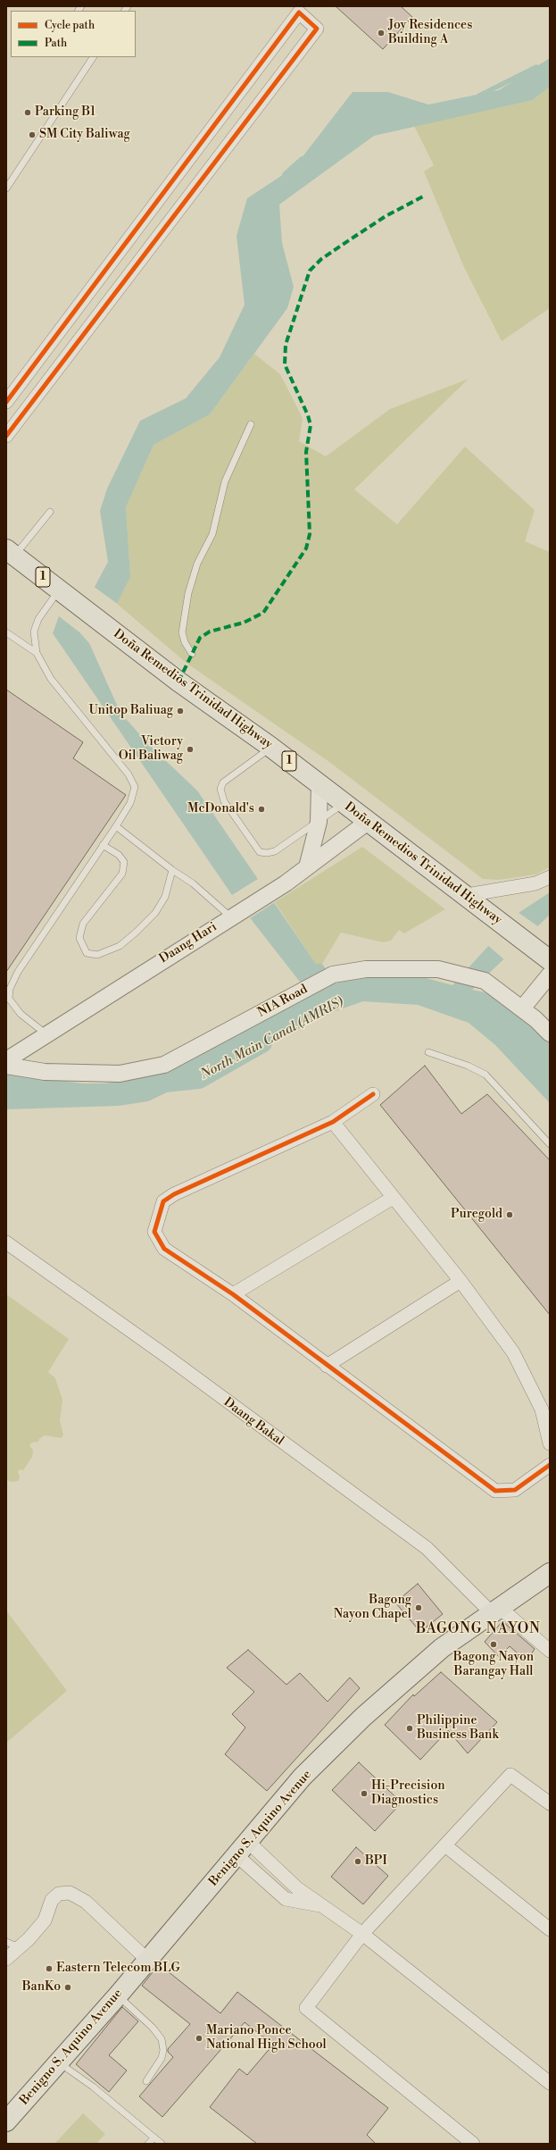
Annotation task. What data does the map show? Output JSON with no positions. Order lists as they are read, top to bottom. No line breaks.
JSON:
{"streets":{"main road":["1","Doña Remedios Trinidad Highway","Benigno S. Aquino Avenue"],"street":["Daang Hari","NIA Road","Daang Bakal"]},"crossings":[["Doña Remedios Trinidad Highway","Daang Hari"],["Daang Bakal","Benigno S. Aquino Avenue"]],"districts":["BAGONG NAYON"],"water":["North Main Canal (AMRIS)"],"places":["Joy Residences Building A","Parking B1","SM City Baliwag","Unitop Baliuag","Victory Oil Baliwag","McDonald's","Puregold","Bagong Nayon Chapel","Bagong Nayon Barangay Hall","Philippine Business Bank","Hi-Precision Diagnostics","BPI","Eastern Telecom BLG","BanKo","Mariano Ponce National High School"],"legend":["Cycle path","Path"]}
